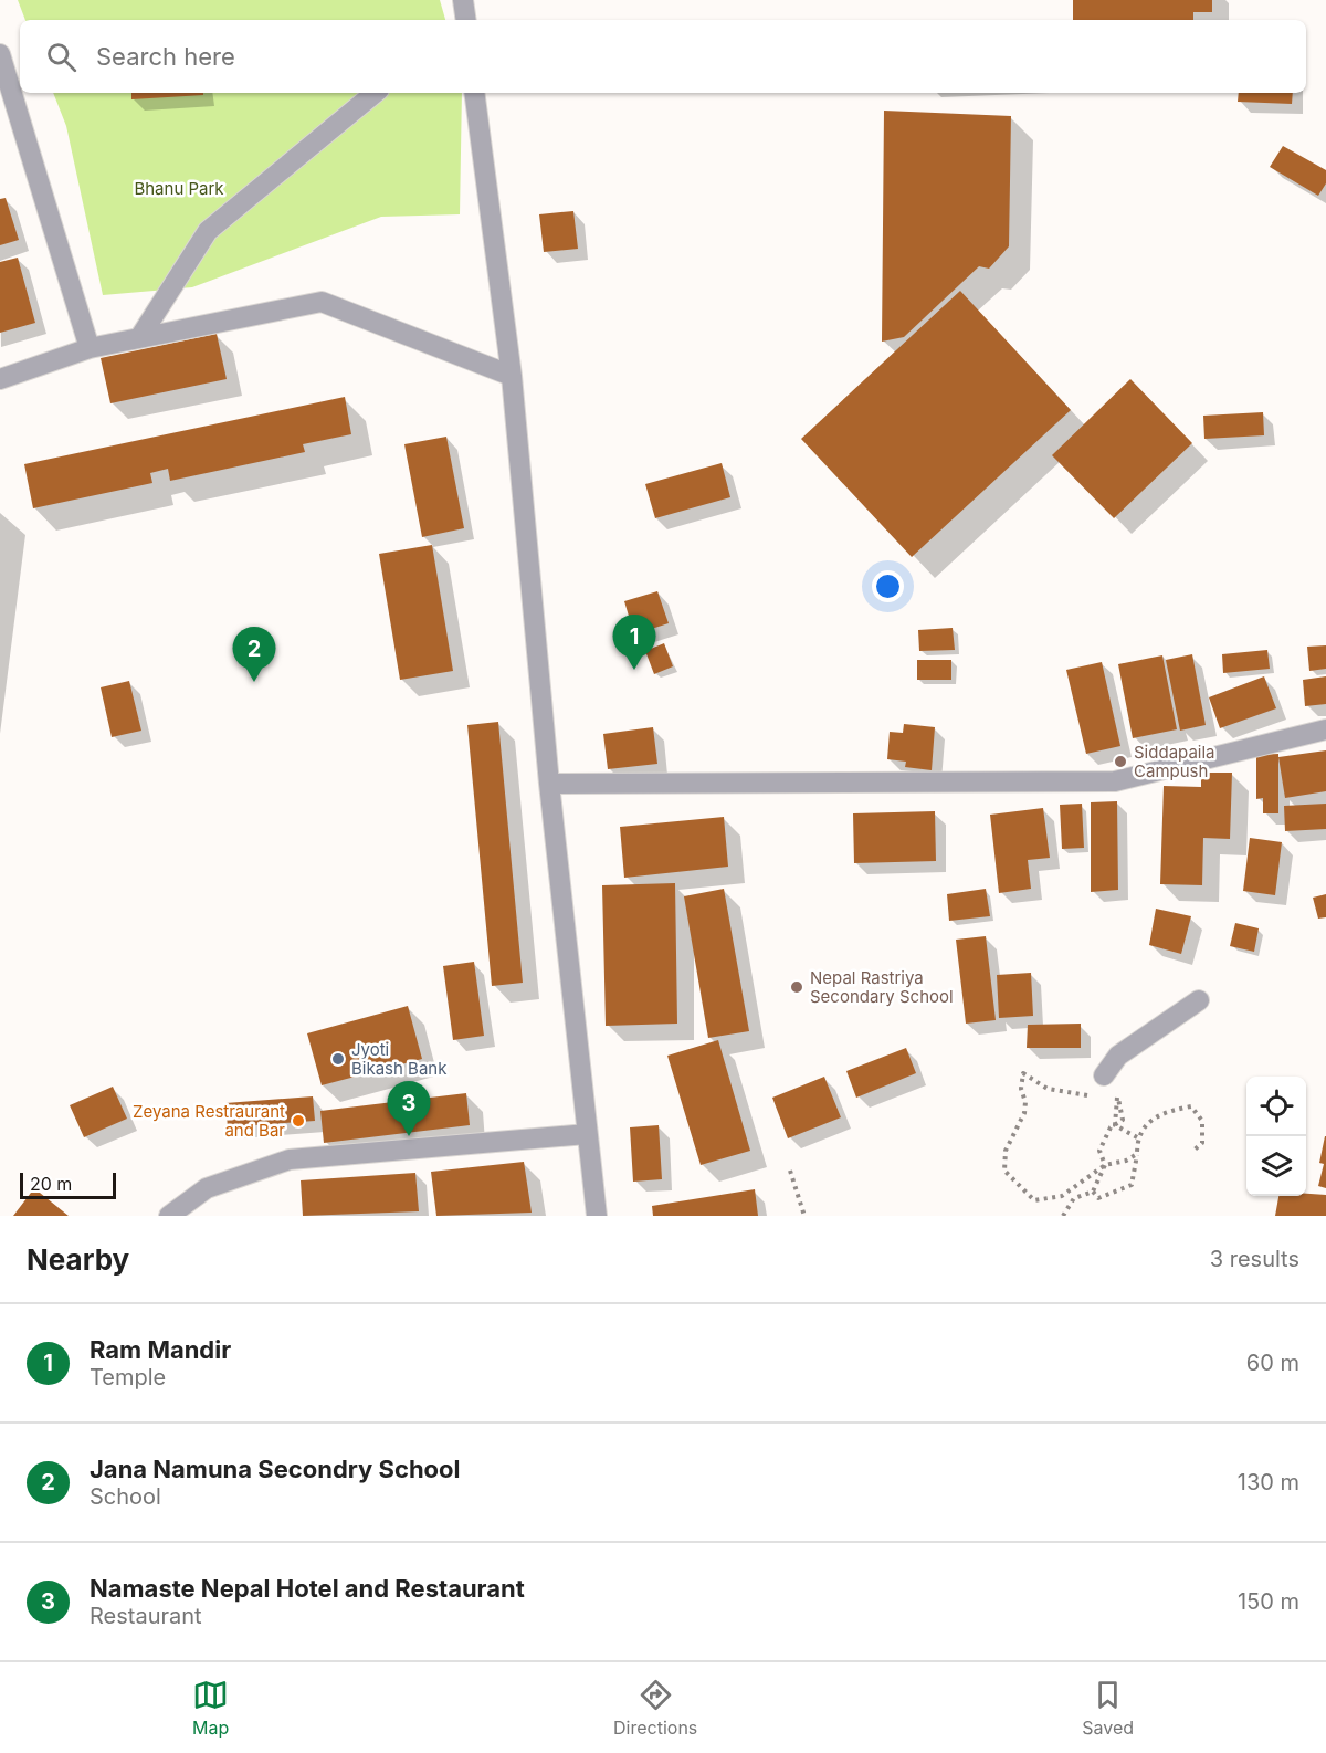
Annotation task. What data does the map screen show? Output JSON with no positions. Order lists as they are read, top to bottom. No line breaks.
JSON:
{"parks":["Bhanu Park"],"places":["Siddapaila Campush","Nepal Rastriya Secondary School","Jyoti Bikash Bank","Zeyana Restraurant and Bar"],"scale_bar":"20 m","page":{"search":"Search here","pins":["1","2","3"],"scale":"20 m","heading":["Nearby","3 results"],"list":[{"mark":"1","name":"Ram Mandir","note":"Temple","value":"60 m"},{"mark":"2","name":"Jana Namuna Secondry School","note":"School","value":"130 m"},{"mark":"3","name":"Namaste Nepal Hotel and Restaurant","note":"Restaurant","value":"150 m"}],"nav":["Map","Directions","Saved"]}}
